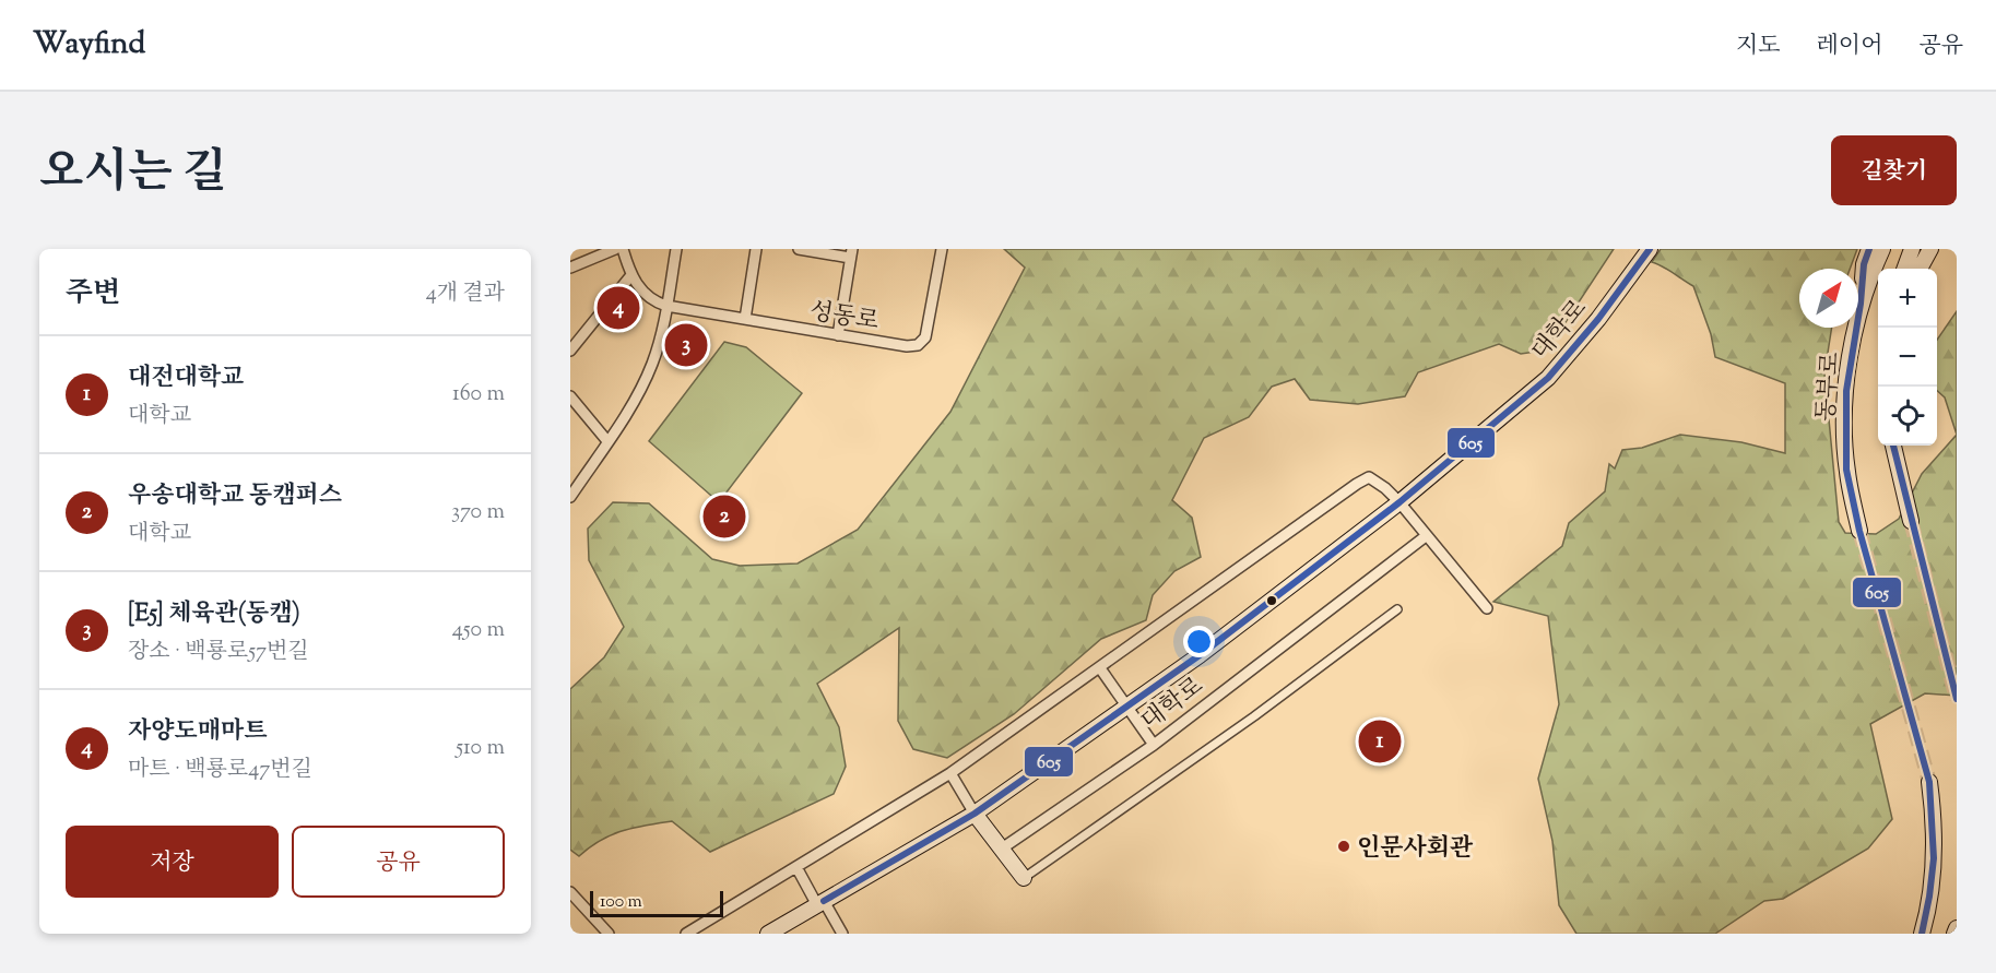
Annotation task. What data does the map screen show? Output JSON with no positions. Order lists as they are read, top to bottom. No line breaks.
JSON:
{"streets":{"main road":["대학로","동부로"],"street":["성동로"]},"places":["인문사회관"],"lines":["transit line 605"],"scale_bar":"100 m","north":"top right","page":{"header":"Wayfind","nav":["지도","레이어","공유"],"title":"오시는 길","buttons":["길찾기",["저장","공유"]],"heading":["주변","4개 결과"],"map_buttons":["+","−"],"pins":["4","3","2","1"],"list":[{"mark":"1","name":"대전대학교","note":"대학교","value":"160 m"},{"mark":"2","name":"우송대학교 동캠퍼스","note":"대학교","value":"370 m"},{"mark":"3","name":"[E5] 체육관(동캠)","note":"장소 · 백룡로57번길","value":"450 m"},{"mark":"4","name":"자양도매마트","note":"마트 · 백룡로47번길","value":"510 m"}],"scale":"100 m"}}
